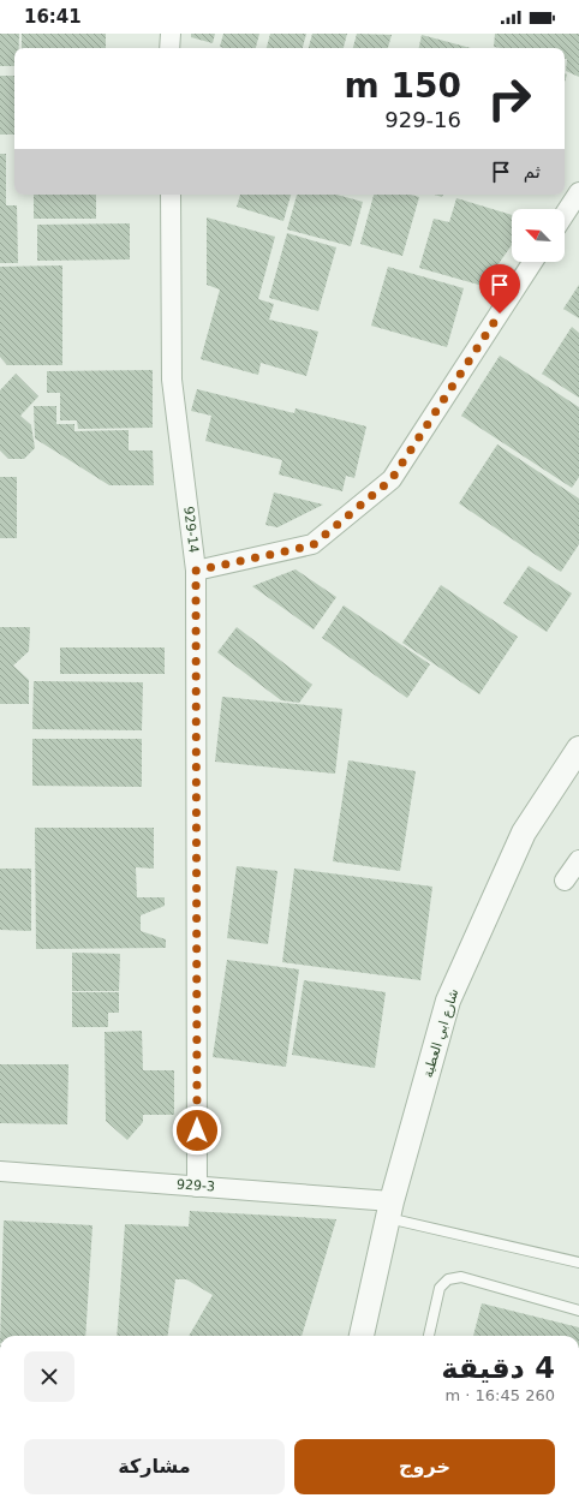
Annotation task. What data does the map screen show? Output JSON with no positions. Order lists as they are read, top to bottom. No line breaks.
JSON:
{"streets":{"street":["929-14","شارع ابي العطية","929-3"]},"crossings":[["929-14","929-3"],["شارع ابي العطية","929-3"]],"north":"top left","page":{"status":"16:41","turn":["150 m","929-16"],"then":"ثم","heading":["4 دقيقة","260 m · 16:45"],"buttons":["خروج","مشاركة"]}}
